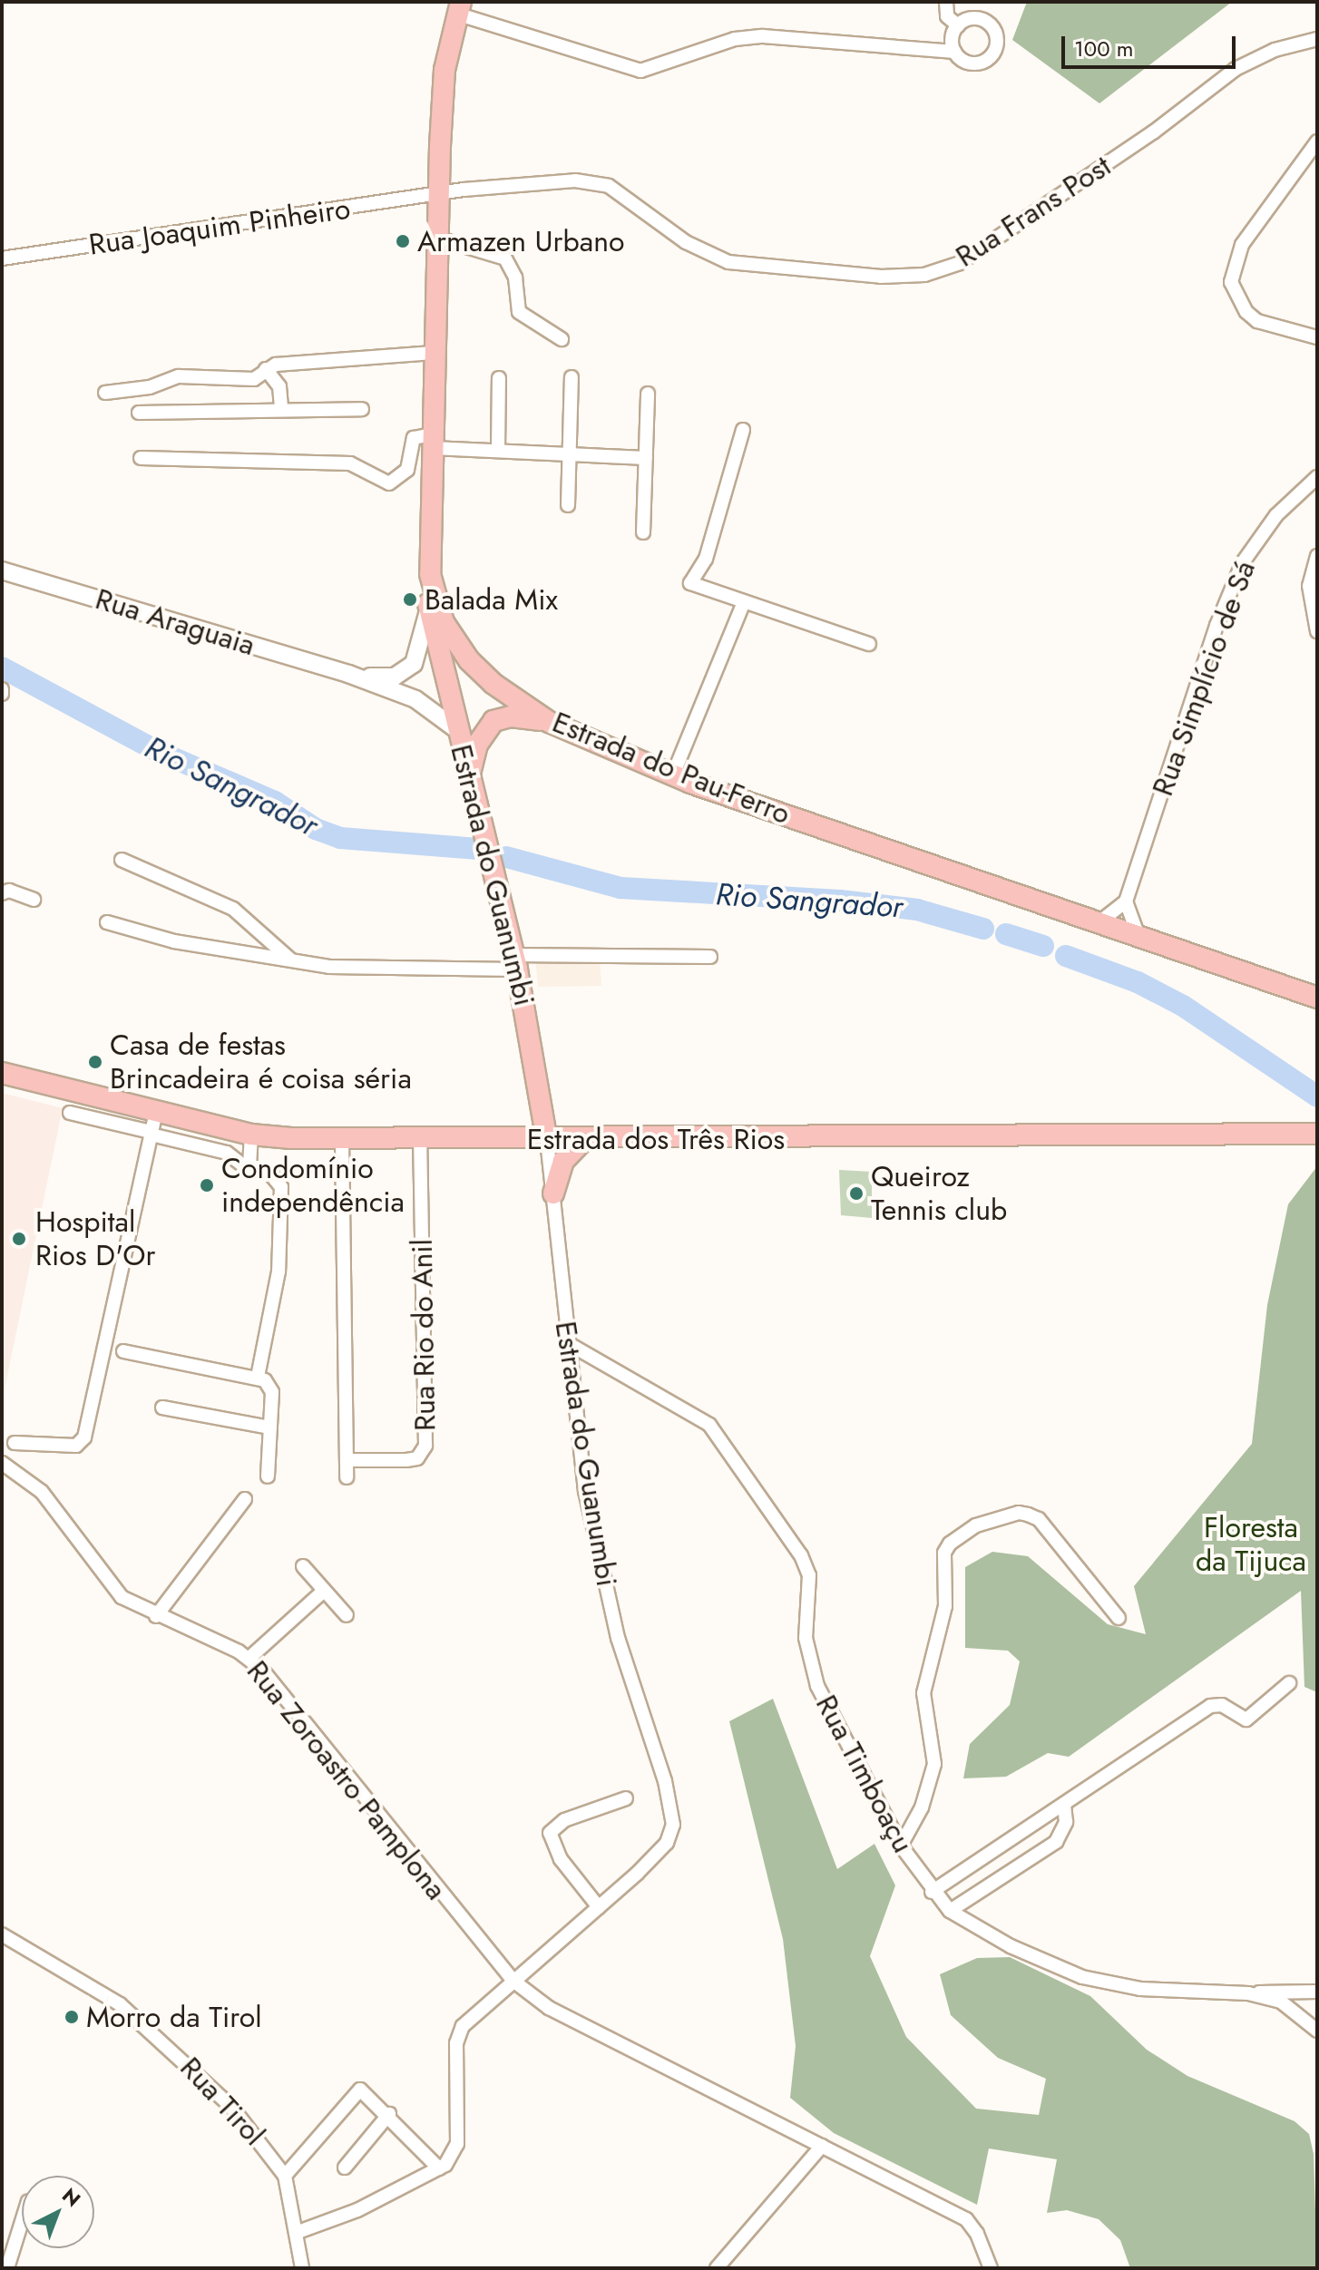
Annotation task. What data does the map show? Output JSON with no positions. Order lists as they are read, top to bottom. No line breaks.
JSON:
{"streets":{"main road":["Estrada do Pau-Ferro","Estrada do Guanumbi","Estrada dos Três Rios"],"street":["Rua Frans Post","Rua Joaquim Pinheiro","Rua Araguaia","Rua Simplício de Sá","Rua Rio do Anil","Rua Timboaçu","Rua Zoroastro Pamplona","Rua Tirol"]},"crossings":[["Rua Frans Post","Rua Joaquim Pinheiro"],["Rua Frans Post","Estrada do Pau-Ferro"],["Rua Joaquim Pinheiro","Estrada do Pau-Ferro"],["Rua Araguaia","Estrada do Guanumbi"],["Estrada do Pau-Ferro","Estrada do Guanumbi"],["Estrada do Guanumbi","Estrada dos Três Rios"],["Estrada do Guanumbi","Rua Timboaçu"],["Estrada do Guanumbi","Rua Zoroastro Pamplona"],["Estrada dos Três Rios","Rua Rio do Anil"]],"water":["Rio Sangrador"],"parks":["Floresta da Tijuca"],"places":["Armazen Urbano","Balada Mix","Casa de festas Brincadeira é coisa séria","Condomínio independência","Queiroz Tennis club","Hospital Rios D'Or","Morro da Tirol"],"scale_bar":"100 m","north":"top right"}
